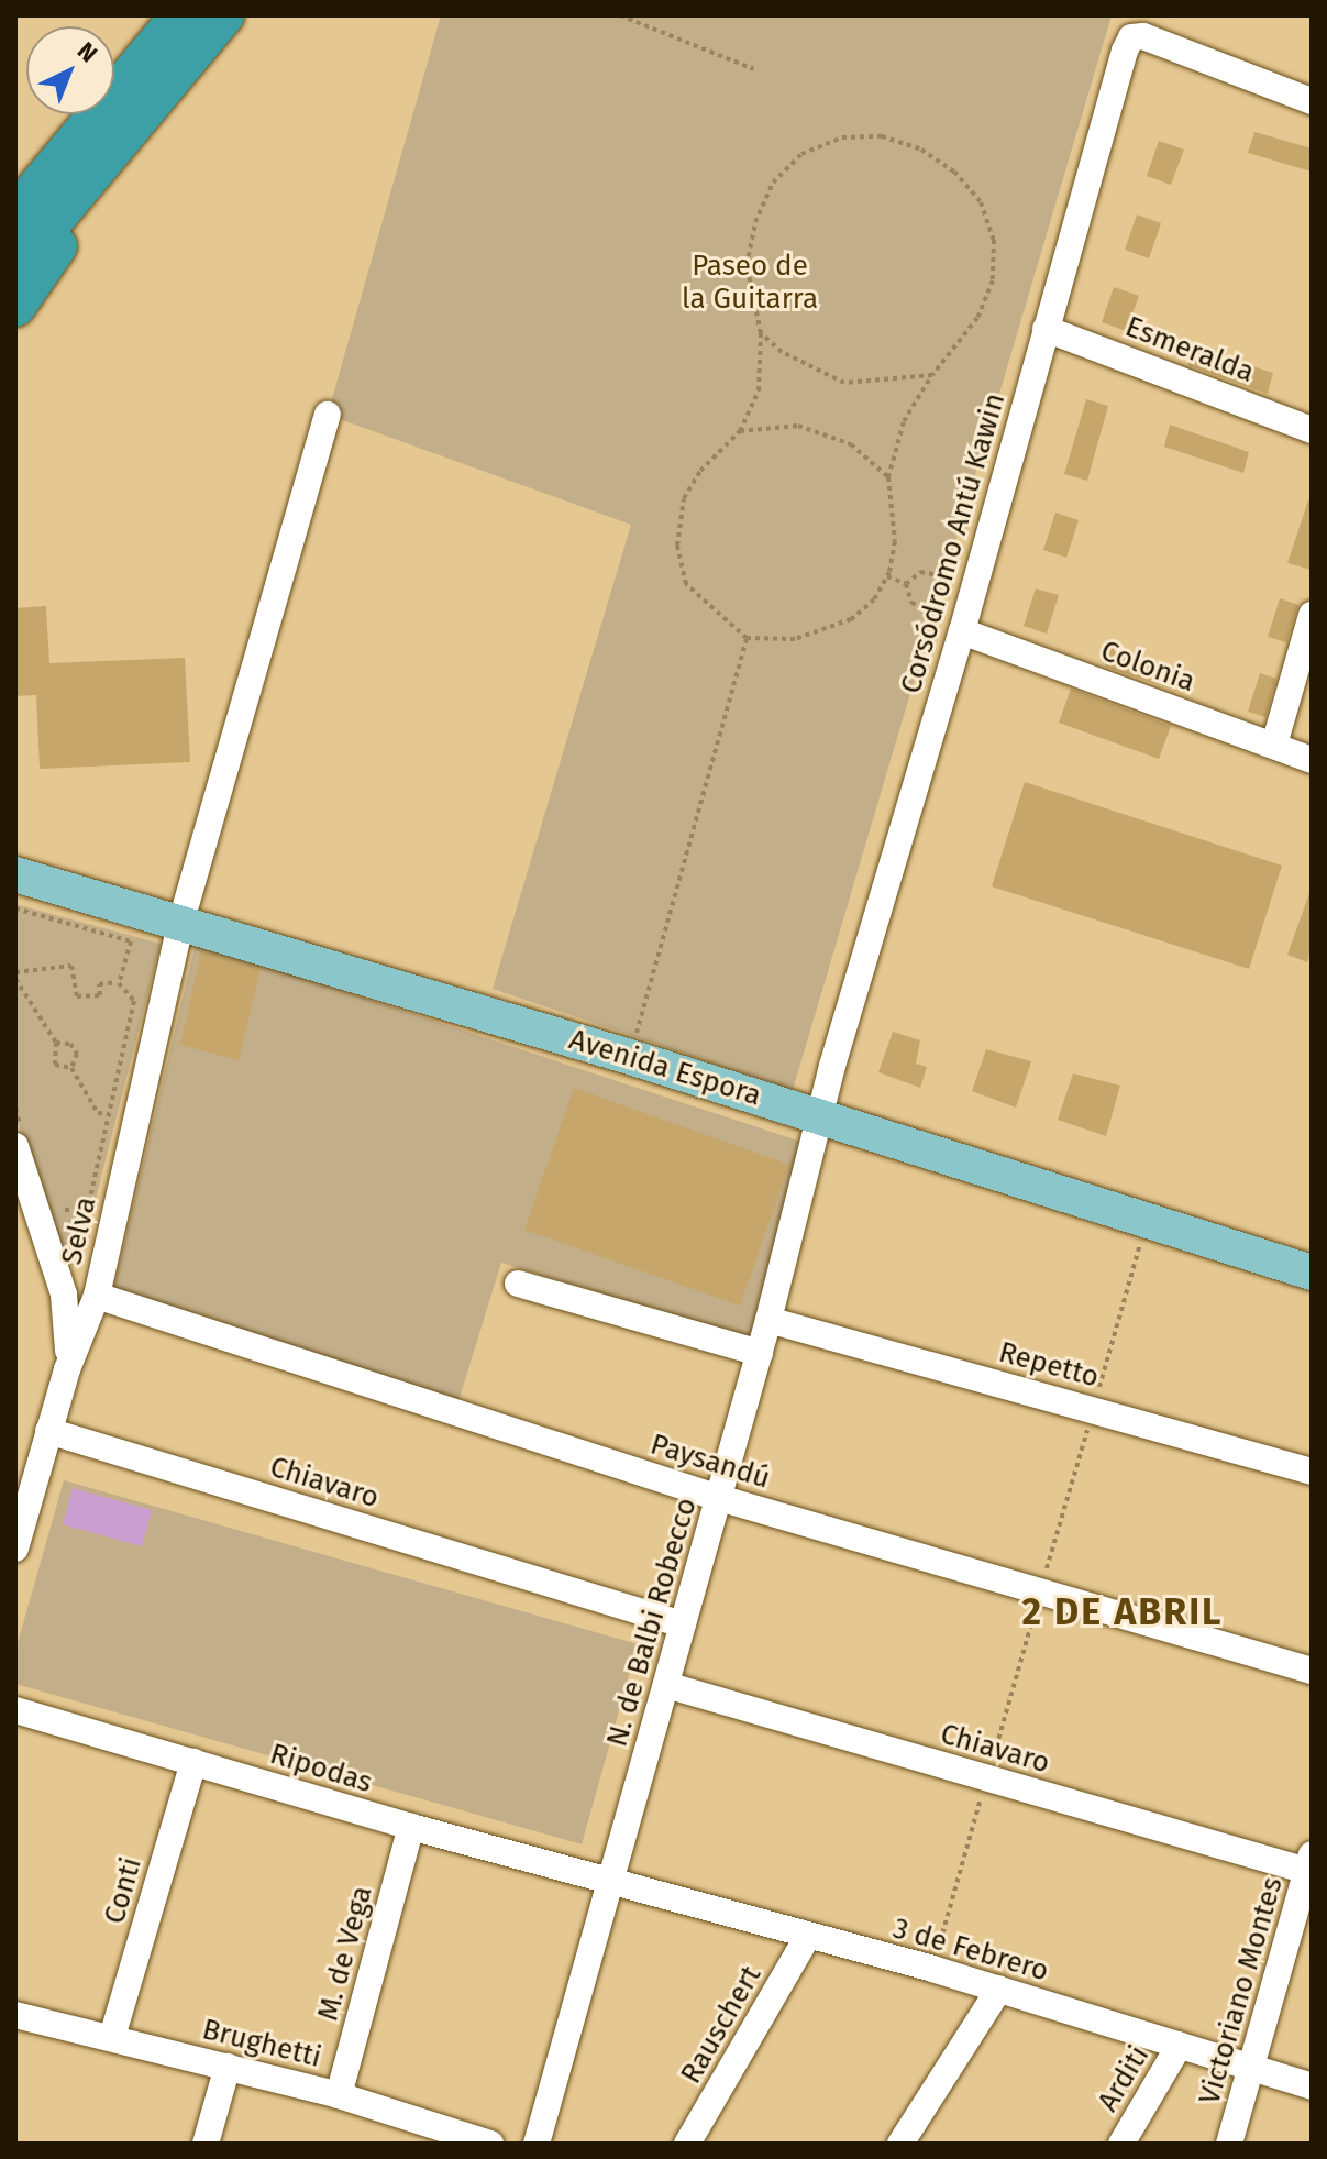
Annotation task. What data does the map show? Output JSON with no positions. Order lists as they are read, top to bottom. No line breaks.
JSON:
{"streets":{"main road":["Avenida Espora"],"street":["Esmeralda","Corsódromo Antú Kawin","Colonia","Selva","Repetto","Paysandú","Chiavaro","N. de Balbi Robecco","Ripodas","Conti","3 de Febrero","M. de Vega","Victoriano Montes","Rauschert","Brughetti","Arditi"]},"crossings":[["Esmeralda","Corsódromo Antú Kawin"],["Corsódromo Antú Kawin","Colonia"],["Corsódromo Antú Kawin","N. de Balbi Robecco"],["Avenida Espora","Selva"],["Avenida Espora","N. de Balbi Robecco"],["Selva","Paysandú"],["Selva","Chiavaro"],["Repetto","N. de Balbi Robecco"],["Paysandú","N. de Balbi Robecco"],["Chiavaro","N. de Balbi Robecco"],["Chiavaro","Victoriano Montes"],["N. de Balbi Robecco","Ripodas"],["N. de Balbi Robecco","3 de Febrero"],["Ripodas","Conti"],["Ripodas","3 de Febrero"],["Ripodas","M. de Vega"],["Conti","Brughetti"],["3 de Febrero","Victoriano Montes"],["3 de Febrero","Rauschert"],["3 de Febrero","Arditi"],["M. de Vega","Brughetti"]],"districts":["2 DE ABRIL"],"parks":["Paseo de la Guitarra"],"north":"top right"}
